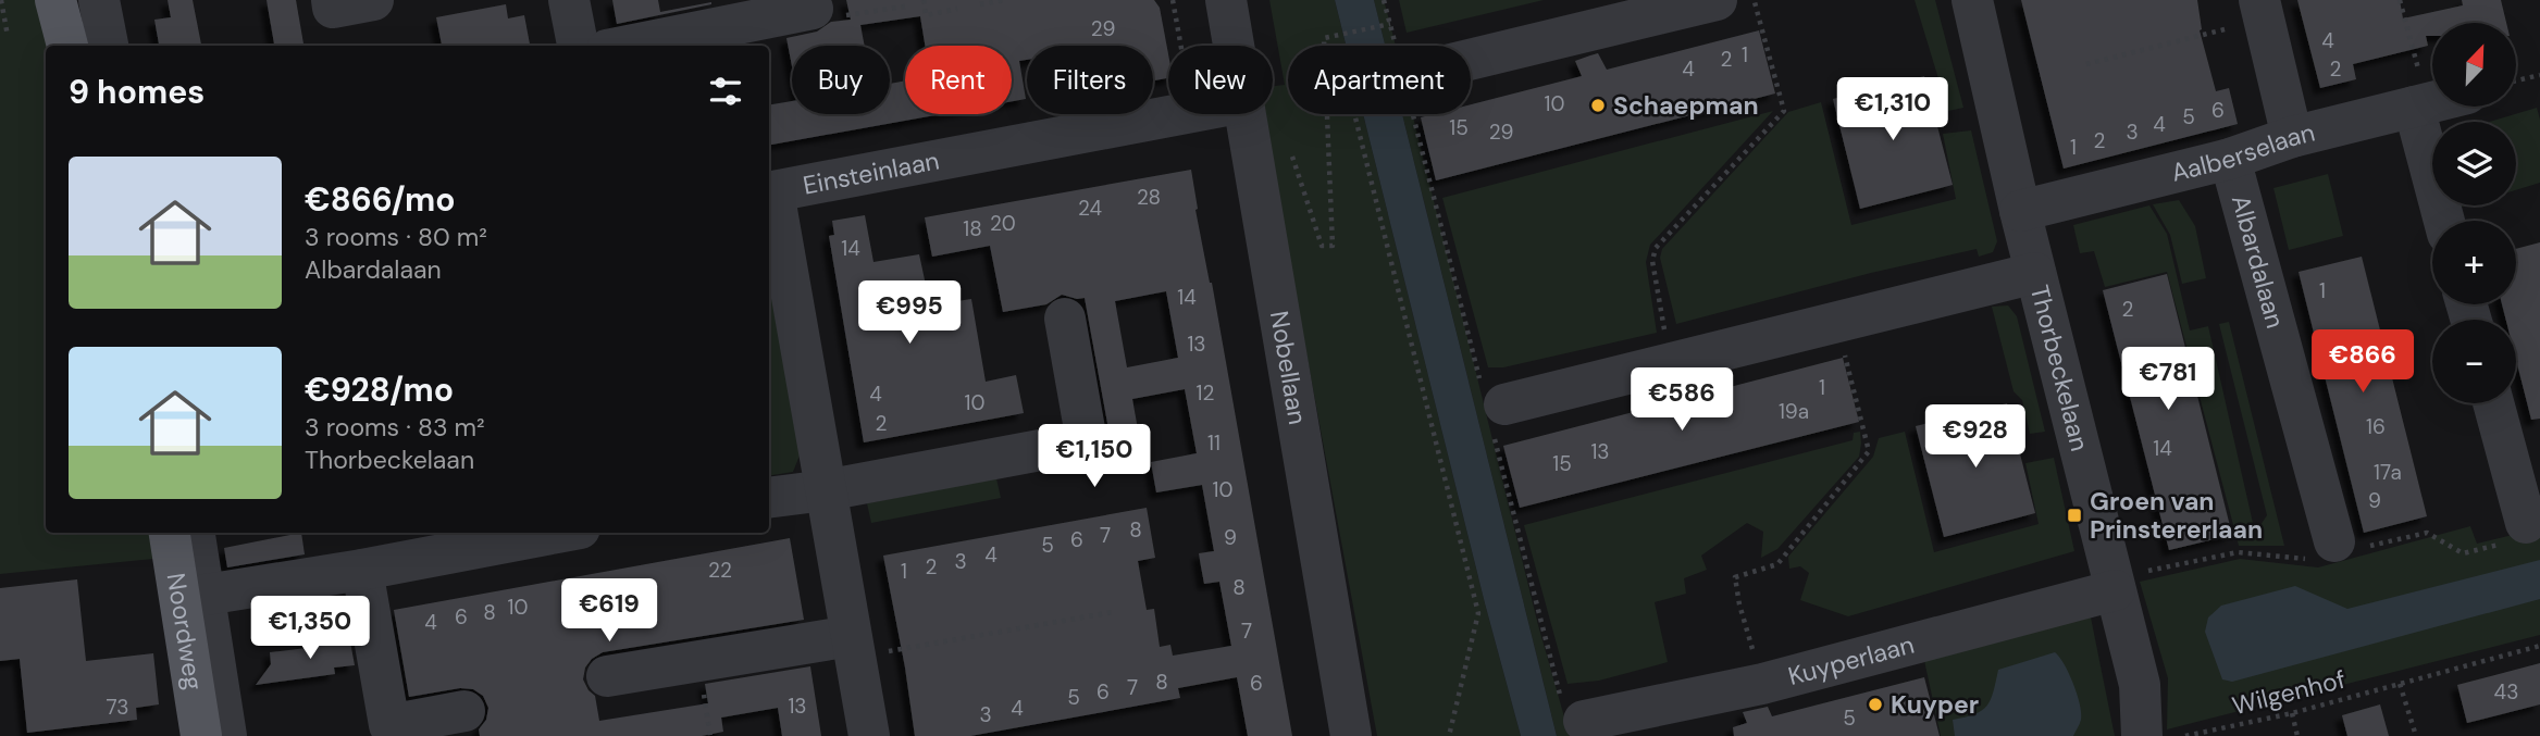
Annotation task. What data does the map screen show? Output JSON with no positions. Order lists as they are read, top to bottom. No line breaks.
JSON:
{"streets":{"main road":["Noordweg"],"street":["Aalberselaan","Einsteinlaan","Albardalaan","Nobellaan","Thorbeckelaan","Kuyperlaan"],"path":["Wilgenhof"]},"crossings":[["Aalberselaan","Albardalaan"],["Aalberselaan","Thorbeckelaan"],["Thorbeckelaan","Kuyperlaan"]],"places":{"other":["Schaepman","Kuyper"],"transit":["Groen van Prinstererlaan"]},"house_numbers":["29","4","1","2","4","2","10","6","5","4","15","29","3","2","1","28","24","20","18","14","1","14","2","13","1","12","4","10","19a","2","16","11","14","13","15","17a","10","9","8","7","9","6","5","4","3","2","22","1","8","10","8","6","4","7","8","6","7","6","43","5","13","73","4","3","5"],"north":"top right","page":{"map_buttons":["+","−"],"chip":["Buy","Rent","Filters","New","Apartment"],"heading":"9 homes","price":["€1,310","€995","€866","€781","€586","€928","€1,150","€619","€1,350"],"list":[{"name":"€866/mo","note":"3 rooms · 80 m² · Albardalaan"},{"name":"€928/mo","note":"3 rooms · 83 m² · Thorbeckelaan"}]}}
